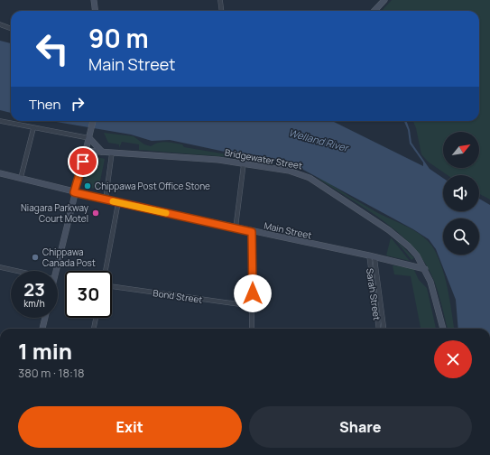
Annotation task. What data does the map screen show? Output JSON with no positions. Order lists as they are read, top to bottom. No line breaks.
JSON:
{"streets":{"main road":["Bridgewater Street","Main Street"],"street":["Sarah Street","Bond Street"]},"crossings":[["Bridgewater Street","Main Street"],["Main Street","Sarah Street"]],"water":["Welland River"],"places":["Chippawa Post Office Stone","Niagara Parkway Court Motel","Chippawa Canada Post"],"north":"top right","page":{"turn":["90 m","Main Street"],"then":"Then","speed":"23 km/h","limit":"30","heading":["1 min","380 m · 18:18"],"buttons":["Exit","Share"]}}
